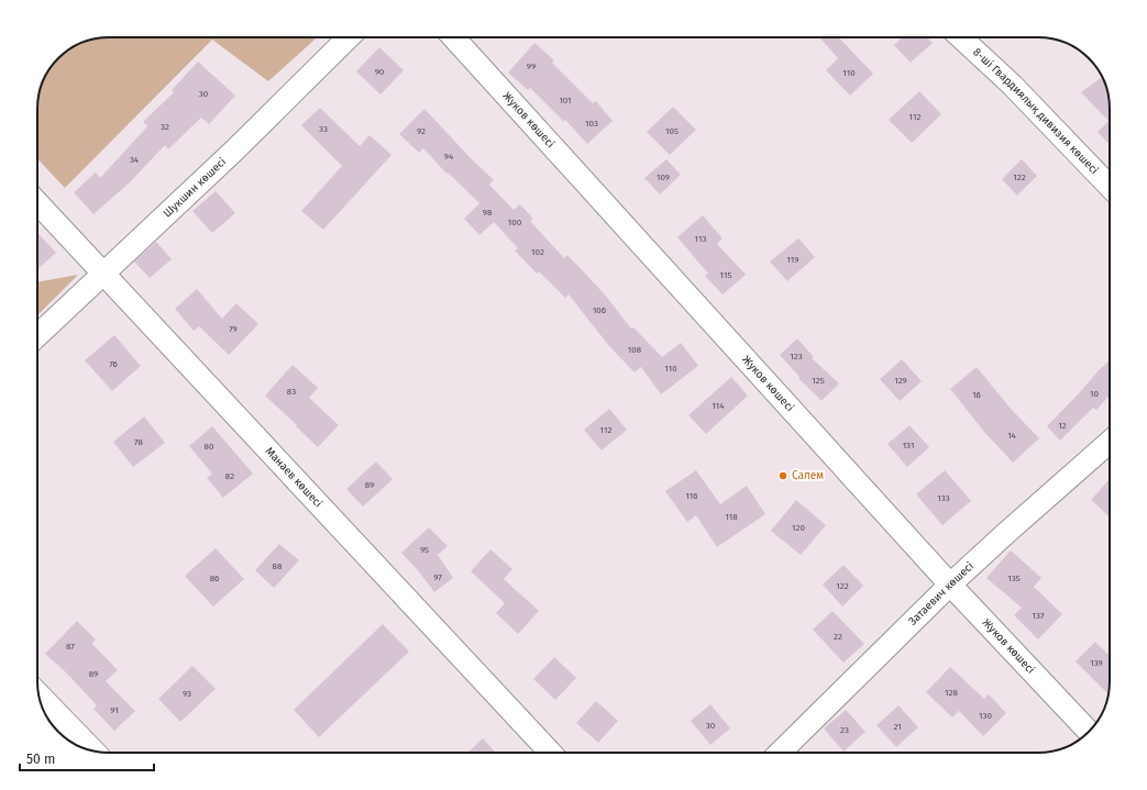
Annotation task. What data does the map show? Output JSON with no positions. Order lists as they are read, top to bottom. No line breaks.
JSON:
{"streets":{"street":["8-ші Гвардиялық дивизия көшесі","Жуков көшесі","Шукшин көшесі","Манаев көшесі","Затаевич көшесі"]},"crossings":[["Жуков көшесі","Затаевич көшесі"],["Шукшин көшесі","Манаев көшесі"]],"places":["Салем"],"house_numbers":["99","90","110","30","101","112","103","32","33","92","105","94","34","109","122","98","100","113","102","119","115","106","79","108","123","76","110","125","129","83","10","16","114","12","112","14","78","131","80","82","89","116","133","118","120","95","88","97","86","135","122","137","22","87","139","89","128","93","91","130","30","21","23"],"scale_bar":"50 m"}
